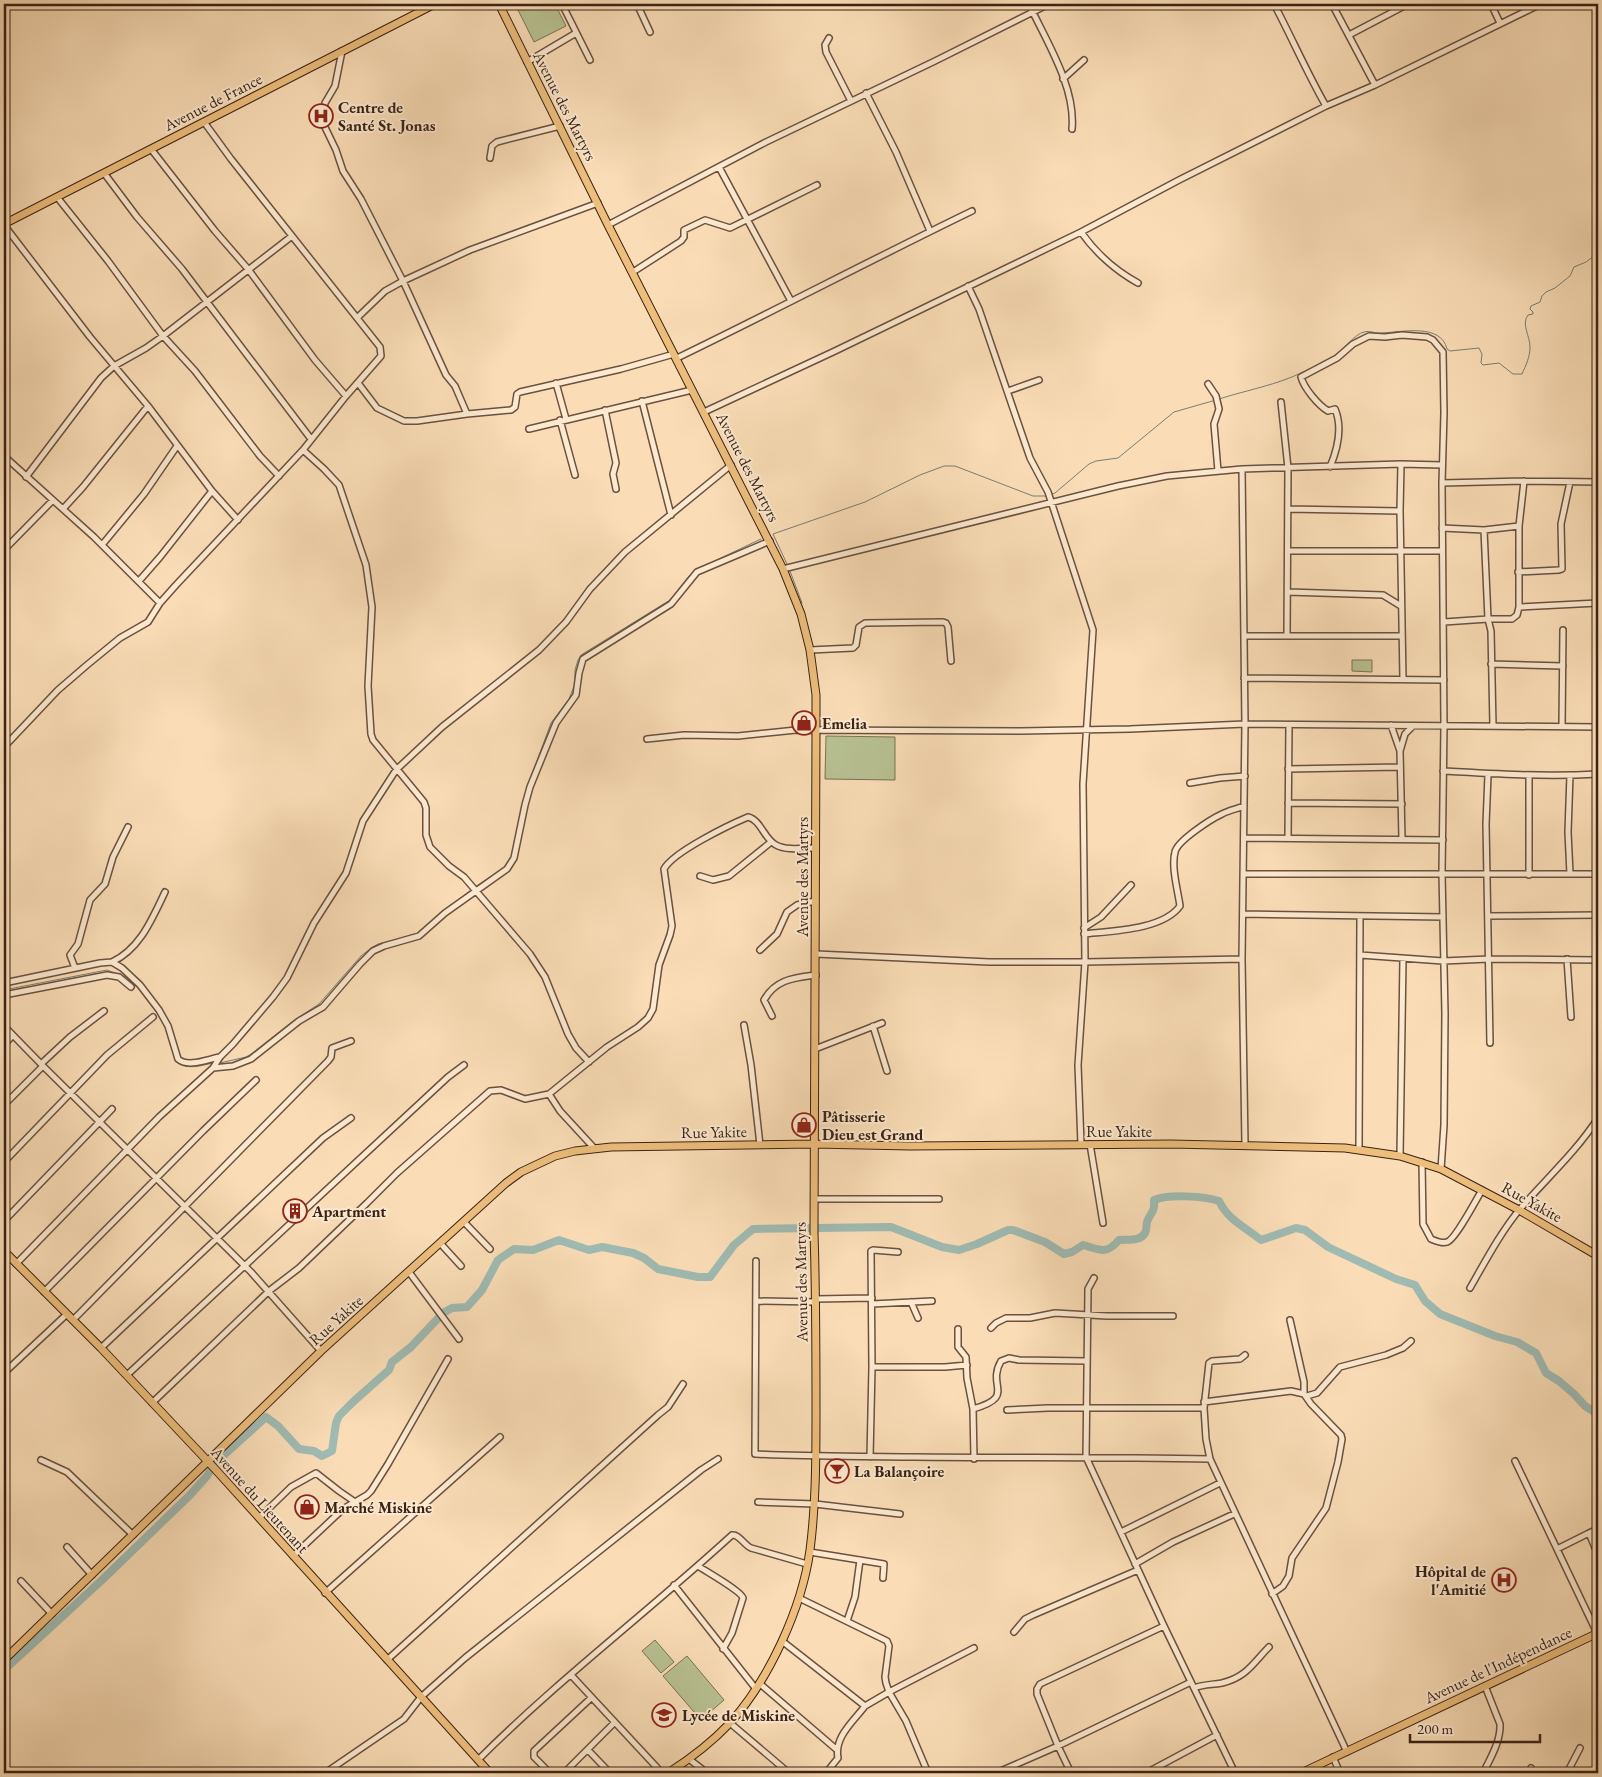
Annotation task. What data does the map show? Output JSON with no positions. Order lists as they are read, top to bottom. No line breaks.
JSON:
{"streets":{"main road":["Avenue de France","Avenue des Martyrs","Rue Yakite","Avenue du Lieutenant","Avenue de l'Indépendance"]},"crossings":[["Avenue des Martyrs","Rue Yakite"],["Rue Yakite","Avenue du Lieutenant"]],"places":{"hospital":["Centre de Santé St. Jonas","Hôpital de l'Amitié"],"shop":["Emelia","Pâtisserie Dieu est Grand","Marché Miskine"],"building":["Apartment"],"bar":["La Balançoire"],"school or university":["Lycée de Miskine"]},"scale_bar":"200 m"}
